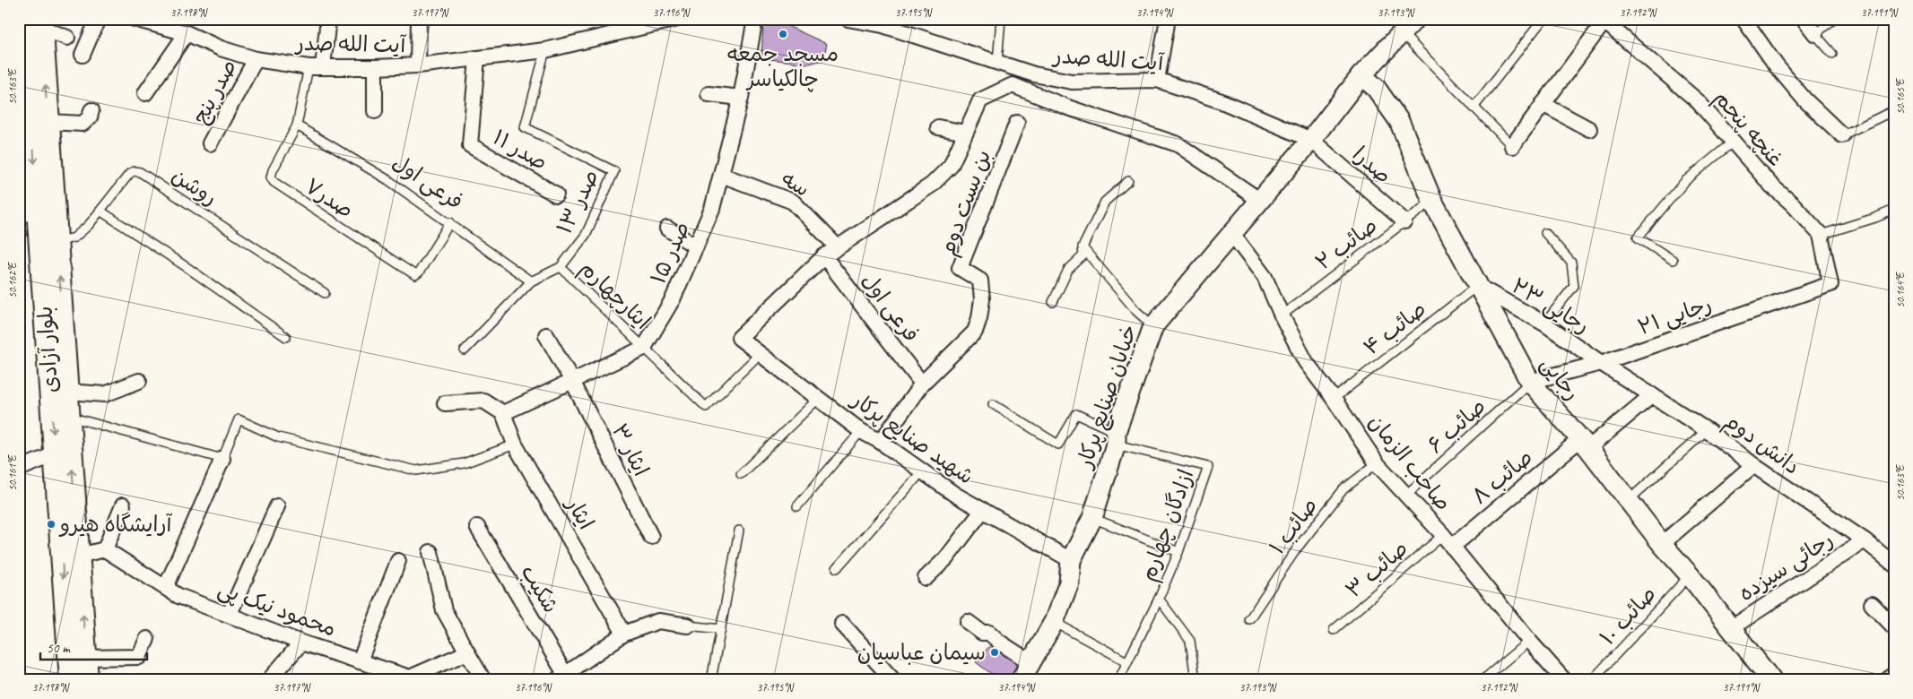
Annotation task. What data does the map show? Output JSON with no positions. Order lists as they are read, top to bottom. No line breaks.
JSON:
{"streets":{"main road":["بلوار آزادی"],"street":["آیت الله صدر","صدر پنج","غنچه پنجم","صدر ۱۱","صدرا","فرعی اول","سه","بن بست دوم","صدر ۱۵","رجایی ۲۳","رجایی ۲۱","رجایی","خیابان صنایع پرکار","شهید صنایع پرکار","دانش دوم","ایثار ۳","صاحب الزمان","صائب ۸","ایثار","رجائی سیزده","شکیب","محمود نیک پی"],"lane":["روشن","صدر۷","صدر ۱۳","صائب ۲","ایثارچهارم","صائب ۴","صائب ۶","ازادگان چهارم","صائب ۱","صائب ۳","صائب ۱۰"]},"crossings":[["آیت الله صدر","صدر پنج"],["آیت الله صدر","صدر ۱۱"],["آیت الله صدر","صدرا"],["آیت الله صدر","صدر۷"],["آیت الله صدر","صدر ۱۳"],["آیت الله صدر","خیابان صنایع پرکار"],["غنچه پنجم","رجایی ۲۱"],["صدرا","صائب ۲"],["صدرا","خیابان صنایع پرکار"],["فرعی اول","صدر۷"],["فرعی اول","صدر ۱۳"],["فرعی اول","بن بست دوم"],["فرعی اول","شهید صنایع پرکار"],["سه","صدر ۱۵"],["روشن","بلوار آزادی"],["صدر ۱۳","ایثارچهارم"],["بن بست دوم","شهید صنایع پرکار"],["صائب ۲","رجایی"],["صائب ۲","صاحب الزمان"],["صدر ۱۵","ایثارچهارم"],["ایثارچهارم","شهید صنایع پرکار"],["رجایی ۲۳","رجایی ۲۱"],["رجایی ۲۳","صائب ۴"],["رجایی ۲۳","رجایی"],["رجایی ۲۳","دانش دوم"],["رجایی ۲۱","رجایی"],["رجایی ۲۱","صائب ۶"],["رجایی ۲۱","دانش دوم"],["صائب ۴","رجایی"],["صائب ۴","صاحب الزمان"],["رجایی","خیابان صنایع پرکار"],["رجایی","صائب ۶"],["رجایی","صائب ۸"],["رجایی","رجائی سیزده"],["رجایی","صائب ۱۰"],["خیابان صنایع پرکار","شهید صنایع پرکار"],["خیابان صنایع پرکار","صاحب الزمان"],["خیابان صنایع پرکار","ازادگان چهارم"],["صائب ۶","صاحب الزمان"],["دانش دوم","صائب ۸"],["دانش دوم","رجائی سیزده"],["صاحب الزمان","صائب ۸"],["صاحب الزمان","صائب ۱"],["صاحب الزمان","صائب ۳"],["صائب ۸","صائب ۳"]],"places":["مسجد جمعه چالکیاسر","آرایشگاه هیرو","سیمان عباسیان"],"scale_bar":"50 m","coordinates":["37.198°N","37.197°N","37.196°N","37.195°N","37.194°N","37.193°N","37.192°N","37.191°N","50.163°E","50.165°E","50.162°E","50.164°E","50.161°E"]}
